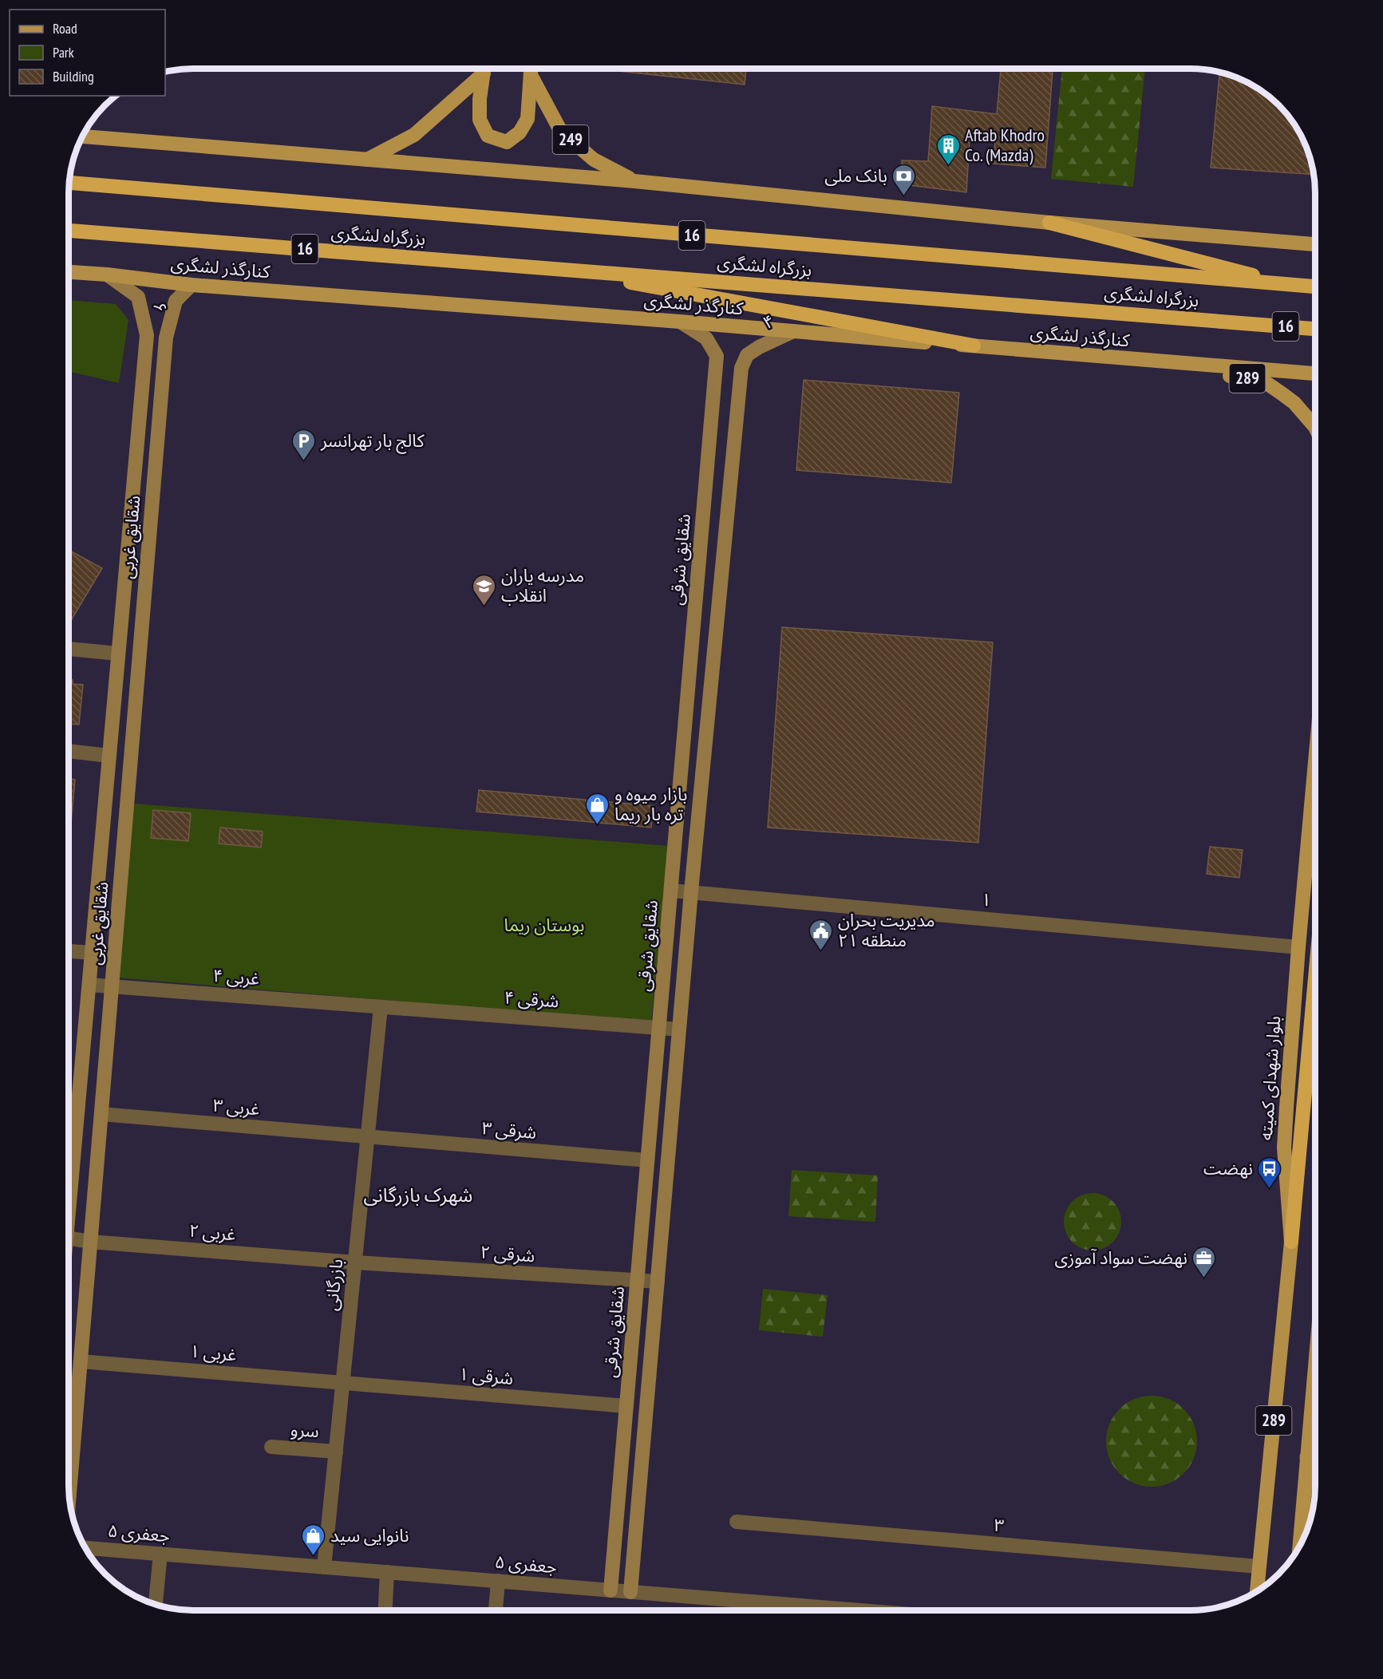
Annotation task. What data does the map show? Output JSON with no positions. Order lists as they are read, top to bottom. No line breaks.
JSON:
{"streets":{"highway":["بزرگراه لشگری","16"],"main road":["249","کنارگذر لشگری","289","بلوار شهدای کمیته"],"street":["۶","۴","شقایق غربی","شقایق شرقی","۱","۴ غربی","۴ شرقی","۳ غربی","۳ شرقی","۲ غربی","۲ شرقی","بازرگانی","۱ غربی","۱ شرقی","سرو","۳","جعفری ۵"]},"crossings":[["کنارگذر لشگری","۶"],["کنارگذر لشگری","۴"],["کنارگذر لشگری","289"],["کنارگذر لشگری","شقایق غربی"],["کنارگذر لشگری","شقایق شرقی"],["۶","شقایق غربی"],["۴","۱"],["شقایق غربی","۴ غربی"],["شقایق غربی","۳ غربی"],["شقایق غربی","۲ غربی"],["شقایق غربی","۱ غربی"],["شقایق شرقی","۱"],["شقایق شرقی","۴ شرقی"],["شقایق شرقی","۳ شرقی"],["شقایق شرقی","۲ شرقی"],["شقایق شرقی","۱ شرقی"],["شقایق شرقی","جعفری ۵"],["۱","بلوار شهدای کمیته"],["۴ غربی","۴ شرقی"],["۴ غربی","بازرگانی"],["۴ شرقی","بازرگانی"],["بلوار شهدای کمیته","۳"],["۳ غربی","۳ شرقی"],["۳ غربی","بازرگانی"],["۳ شرقی","بازرگانی"],["۲ غربی","۲ شرقی"],["۲ غربی","بازرگانی"],["۲ شرقی","بازرگانی"],["بازرگانی","۱ غربی"],["بازرگانی","۱ شرقی"],["بازرگانی","سرو"],["بازرگانی","جعفری ۵"],["۱ غربی","۱ شرقی"]],"districts":["شهرک بازرگانی"],"parks":["بوستان ریما"],"places":{"building":["Aftab Khodro Co. (Mazda)"],"bank":["بانک ملی"],"parking":["کالج بار تهرانسر"],"school or university":["مدرسه یاران انقلاب"],"shop":["بازار میوه و تره بار ریما","نانوایی سید"],"public building":["مدیریت بحران منطقه ۲۱"],"bus stop":["نهضت"],"office":["نهضت سواد آموزی"]},"legend":["Road","Park","Building"]}
